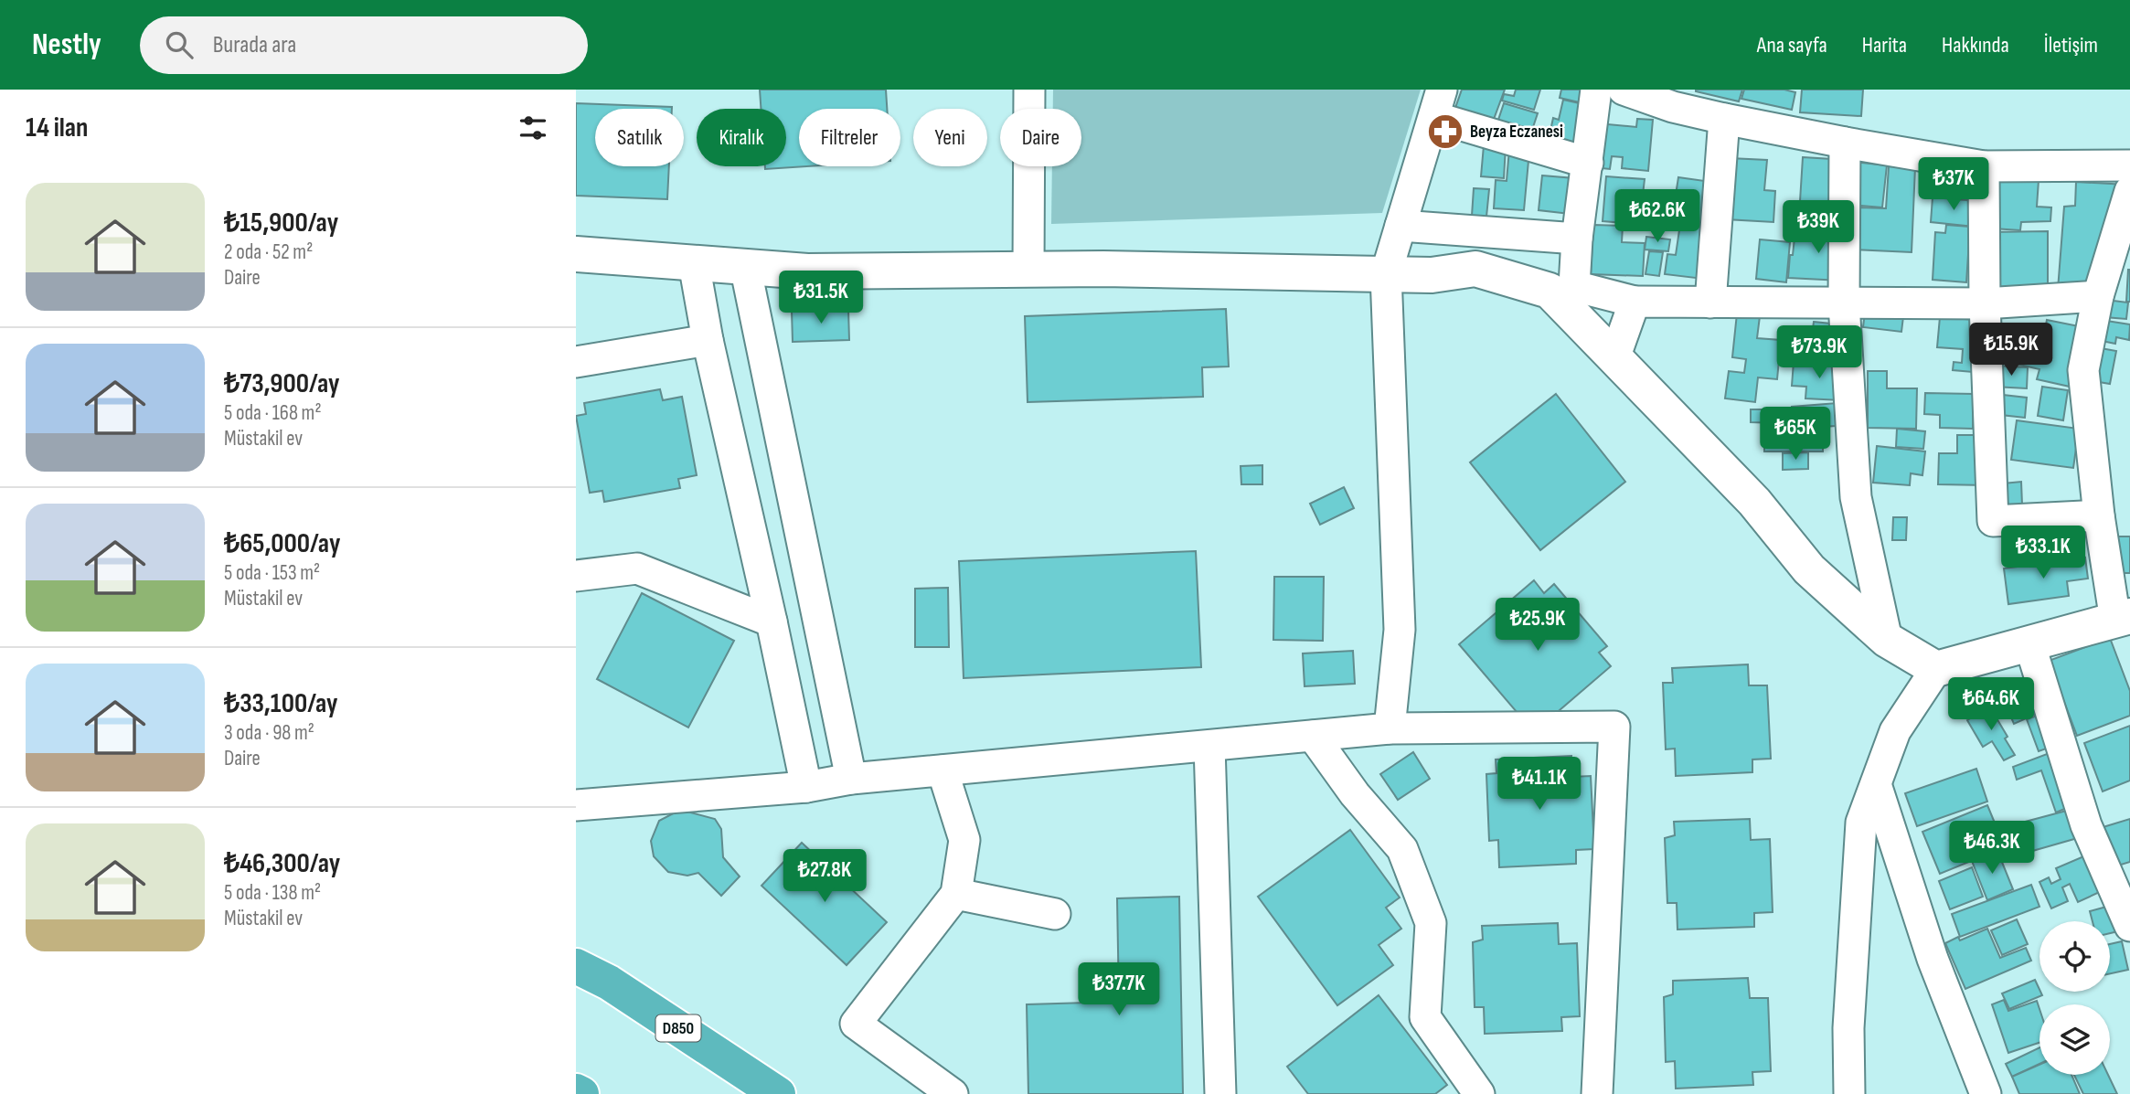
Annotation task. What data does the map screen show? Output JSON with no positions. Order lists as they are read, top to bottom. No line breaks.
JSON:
{"streets":{"highway":["D850"]},"places":{"pharmacy":["Beyza Eczanesi"]},"page":{"header":"Nestly","search":"Burada ara","nav":["Ana sayfa","Harita","Hakkında","İletişim"],"heading":"14 ilan","chip":["Satılık","Kiralık","Filtreler","Yeni","Daire"],"price":["₺37K","₺62.6K","₺39K","₺31.5K","₺15.9K","₺73.9K","₺65K","₺33.1K","₺25.9K","₺64.6K","₺41.1K","₺46.3K","₺27.8K","₺37.7K"],"list":[{"name":"₺15,900/ay","note":"2 oda · 52 m² · Daire"},{"name":"₺73,900/ay","note":"5 oda · 168 m² · Müstakil ev"},{"name":"₺65,000/ay","note":"5 oda · 153 m² · Müstakil ev"},{"name":"₺33,100/ay","note":"3 oda · 98 m² · Daire"},{"name":"₺46,300/ay","note":"5 oda · 138 m² · Müstakil ev"}]}}
